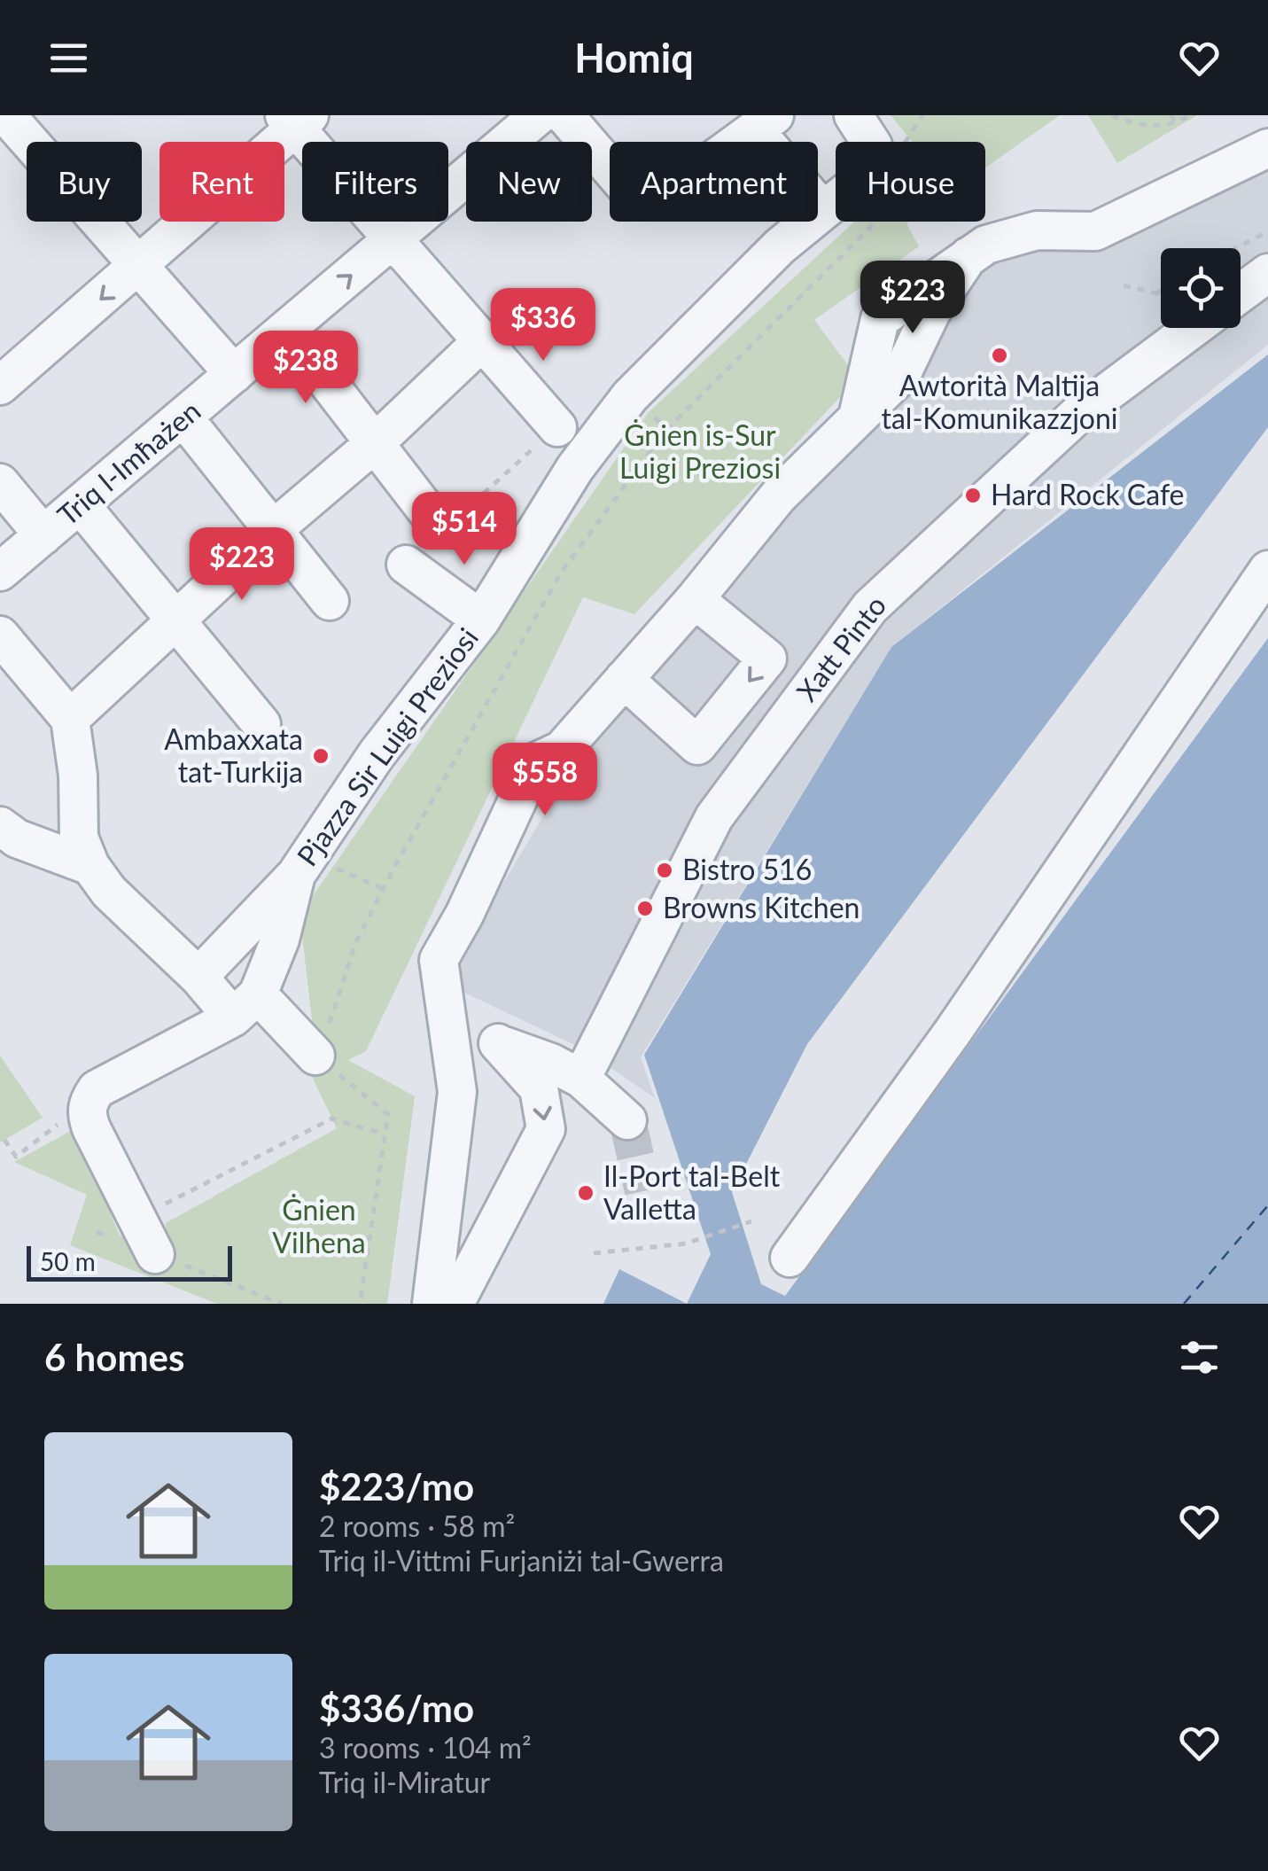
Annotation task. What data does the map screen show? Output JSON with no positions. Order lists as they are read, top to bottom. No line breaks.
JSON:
{"streets":{"street":["Triq l-Imħażen","Xatt Pinto","Pjazza Sir Luigi Preziosi"]},"parks":["Ġnien is-Sur Luigi Preziosi","Ġnien Vilhena"],"places":["Awtorità Maltija tal-Komunikazzjoni","Hard Rock Cafe","Ambaxxata tat-Turkija","Bistro 516","Browns Kitchen","Il-Port tal-Belt Valletta"],"scale_bar":"50 m","page":{"header":"Homiq","chip":["Buy","Rent","Filters","New","Apartment","House"],"price":["$223","$336","$238","$514","$223","$558"],"scale":"50 m","heading":"6 homes","list":[{"name":"$223/mo","note":"2 rooms · 58 m² · Triq il-Vittmi Furjaniżi tal-Gwerra"},{"name":"$336/mo","note":"3 rooms · 104 m² · Triq il-Miratur"}]}}
